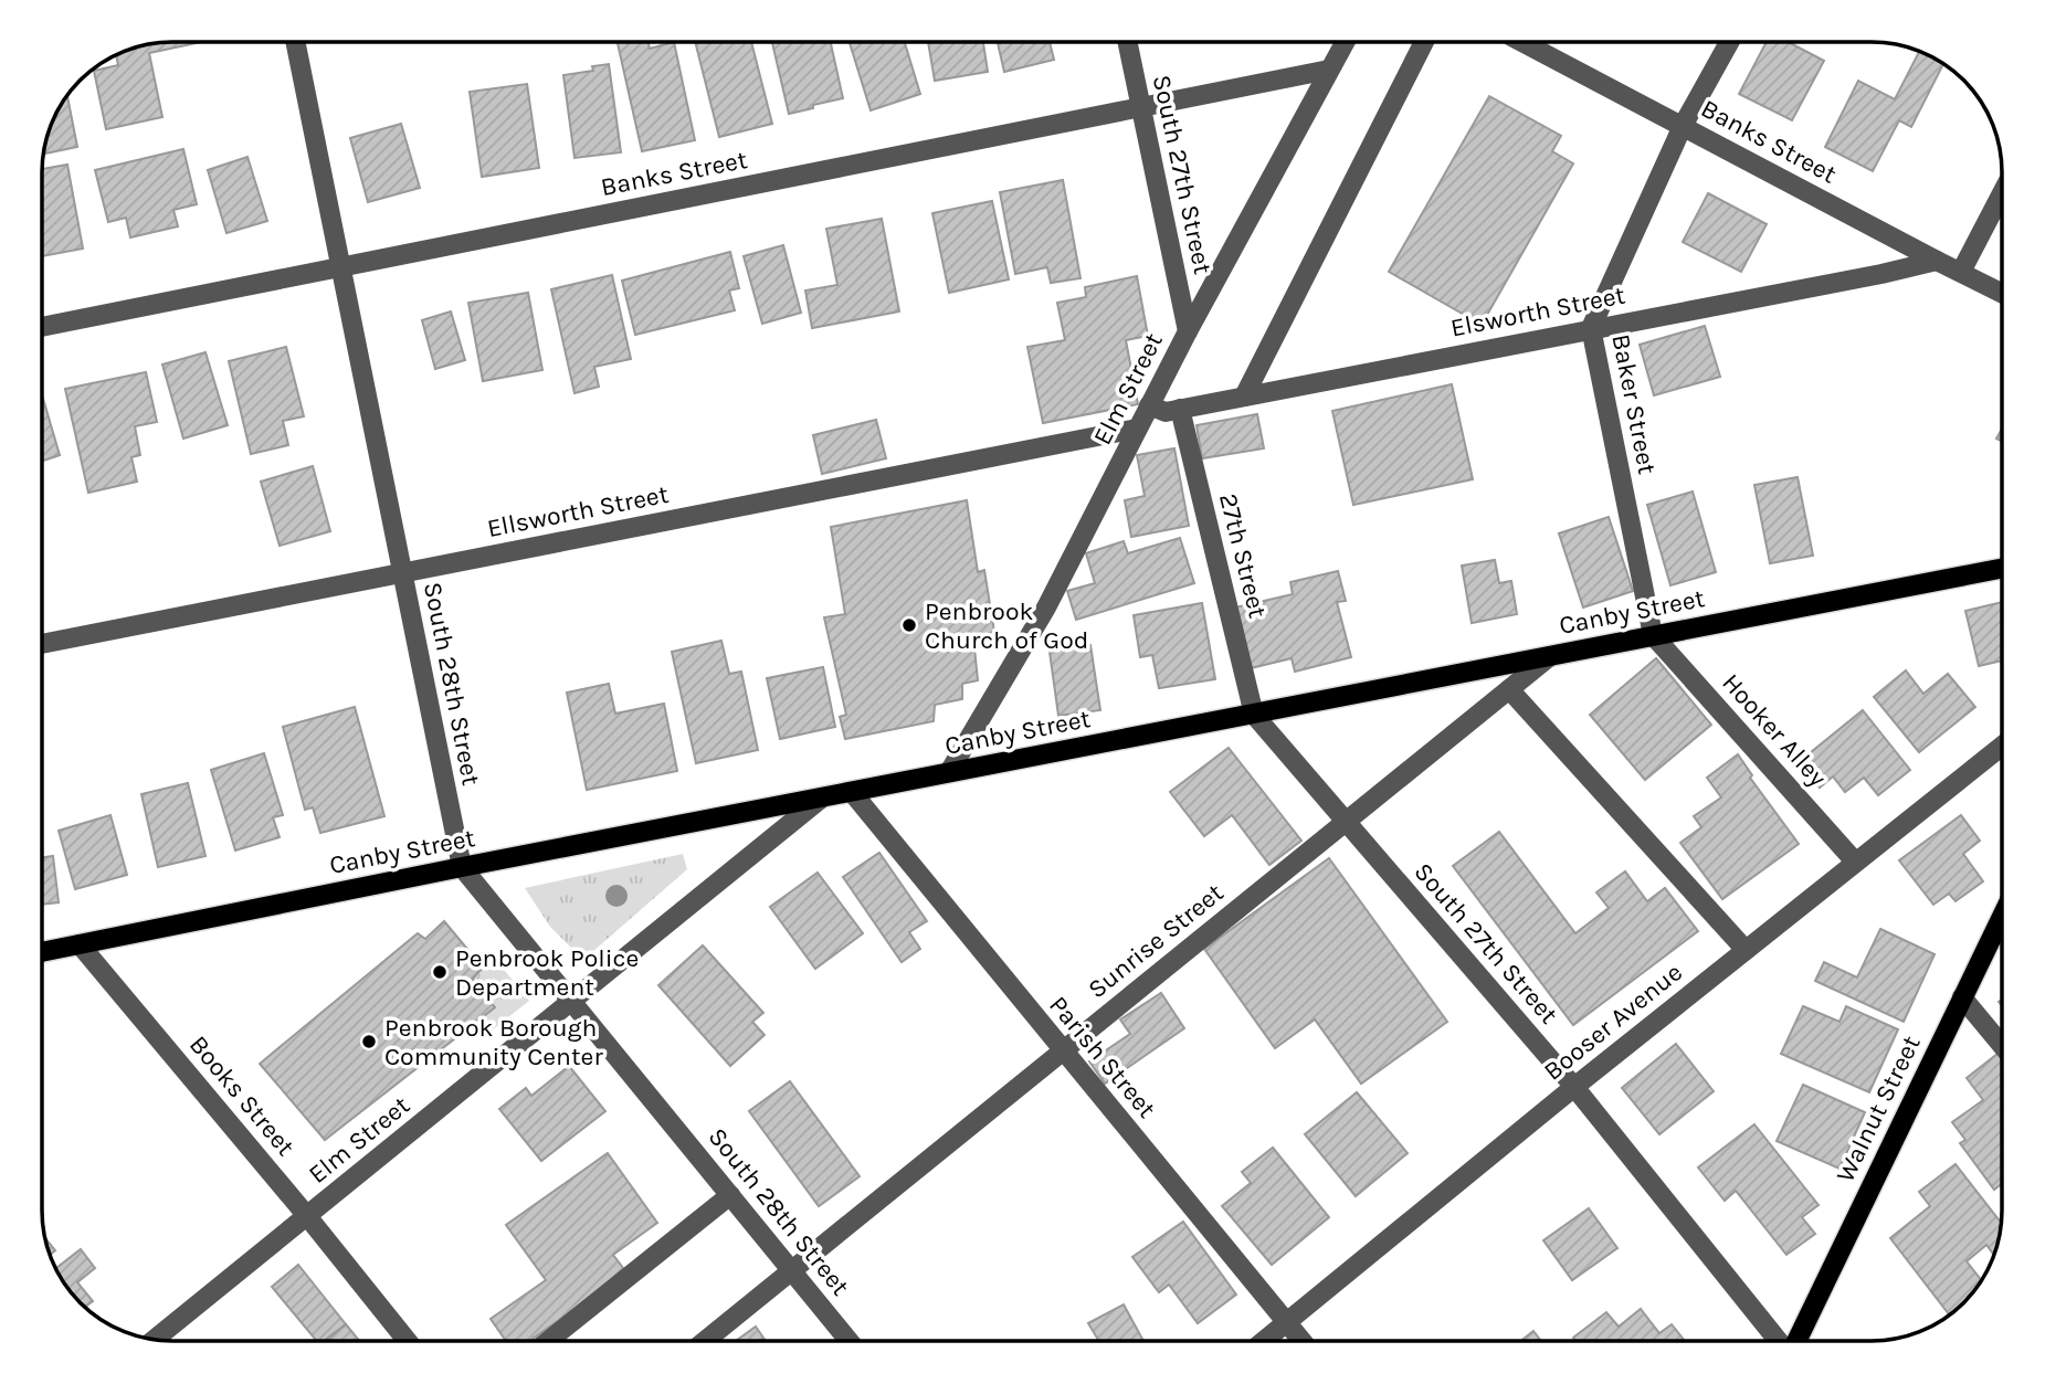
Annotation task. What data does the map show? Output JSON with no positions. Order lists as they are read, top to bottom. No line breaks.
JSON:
{"streets":{"main road":["Canby Street","Walnut Street"],"street":["Banks Street","South 27th Street","Elsworth Street","Elm Street","Baker Street","Ellsworth Street","27th Street","South 28th Street","Hooker Alley","Sunrise Street","Booser Avenue","Parish Street","Books Street"]},"crossings":[["Banks Street","South 27th Street"],["Banks Street","Elsworth Street"],["Banks Street","Elm Street"],["Banks Street","Baker Street"],["Banks Street","South 28th Street"],["South 27th Street","Elm Street"],["South 27th Street","27th Street"],["South 27th Street","Canby Street"],["South 27th Street","Sunrise Street"],["South 27th Street","Booser Avenue"],["Elsworth Street","Elm Street"],["Elsworth Street","Baker Street"],["Elsworth Street","27th Street"],["Elm Street","Ellsworth Street"],["Elm Street","Canby Street"],["Elm Street","South 28th Street"],["Elm Street","Books Street"],["Baker Street","Canby Street"],["Baker Street","Hooker Alley"],["Ellsworth Street","South 28th Street"],["27th Street","Canby Street"],["Canby Street","South 28th Street"],["Canby Street","Hooker Alley"],["Canby Street","Sunrise Street"],["Canby Street","Parish Street"],["Canby Street","Books Street"],["South 28th Street","Sunrise Street"],["Hooker Alley","Booser Avenue"],["Sunrise Street","Parish Street"],["Booser Avenue","Parish Street"]],"places":["Penbrook Church of God","Penbrook Police Department","Penbrook Borough Community Center"]}
